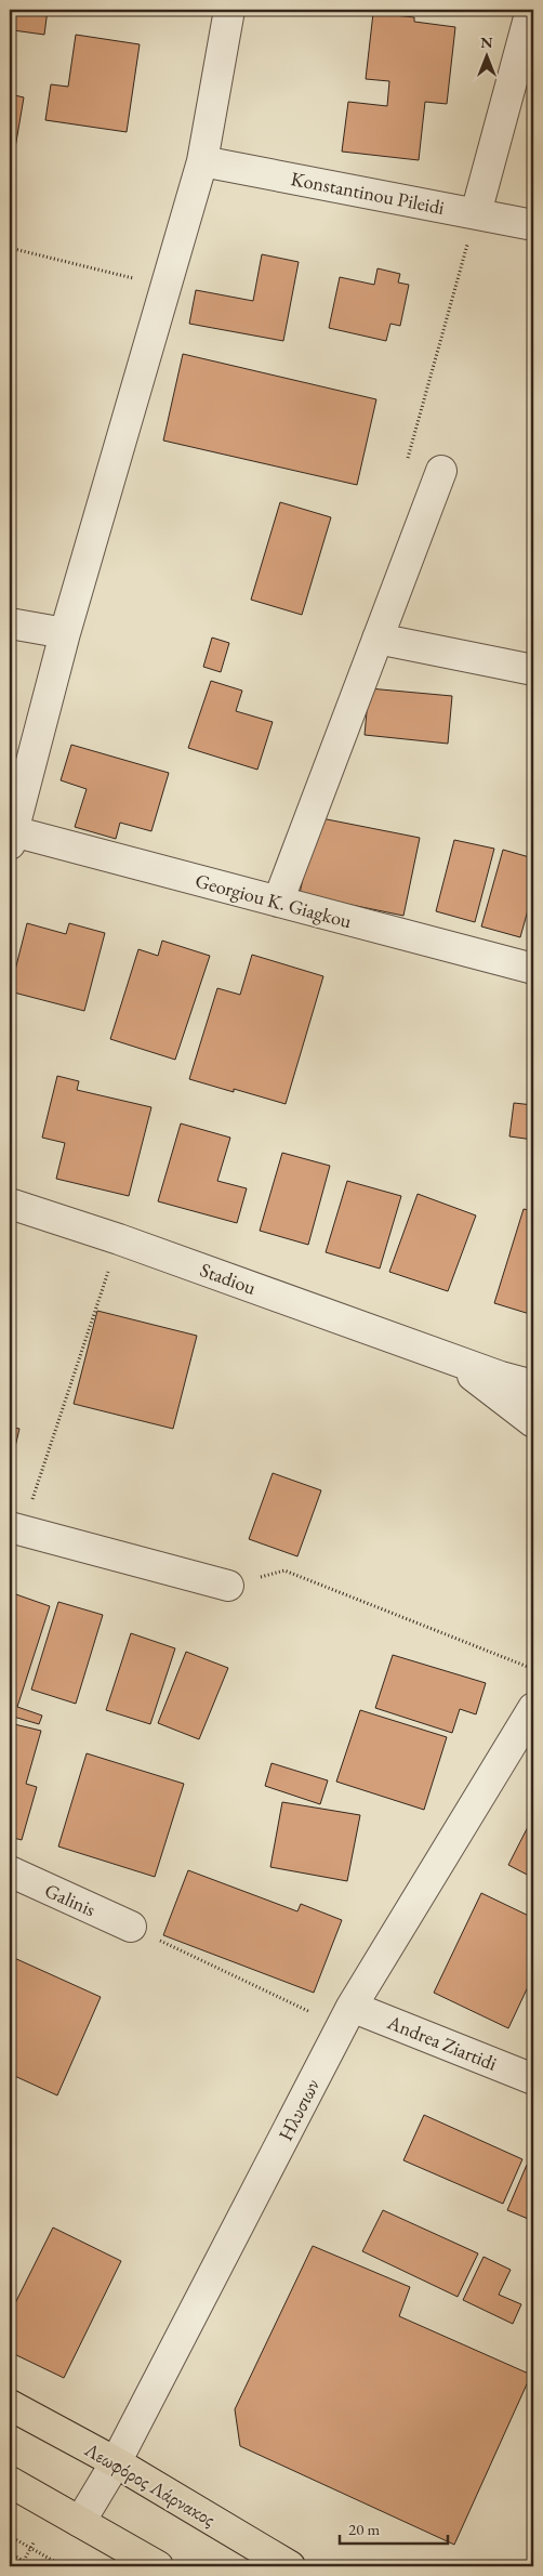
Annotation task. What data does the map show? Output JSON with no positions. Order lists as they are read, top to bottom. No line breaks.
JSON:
{"streets":{"main road":["Λεωφόρος Λάρνακος"],"street":["Konstantinou Pileidi","Georgiou K. Giagkou","Stadiou","Galinis","Andrea Ziartidi","Ηλυσιων"]},"crossings":[["Andrea Ziartidi","Ηλυσιων"],["Ηλυσιων","Λεωφόρος Λάρνακος"]],"scale_bar":"20 m","north":"top"}
